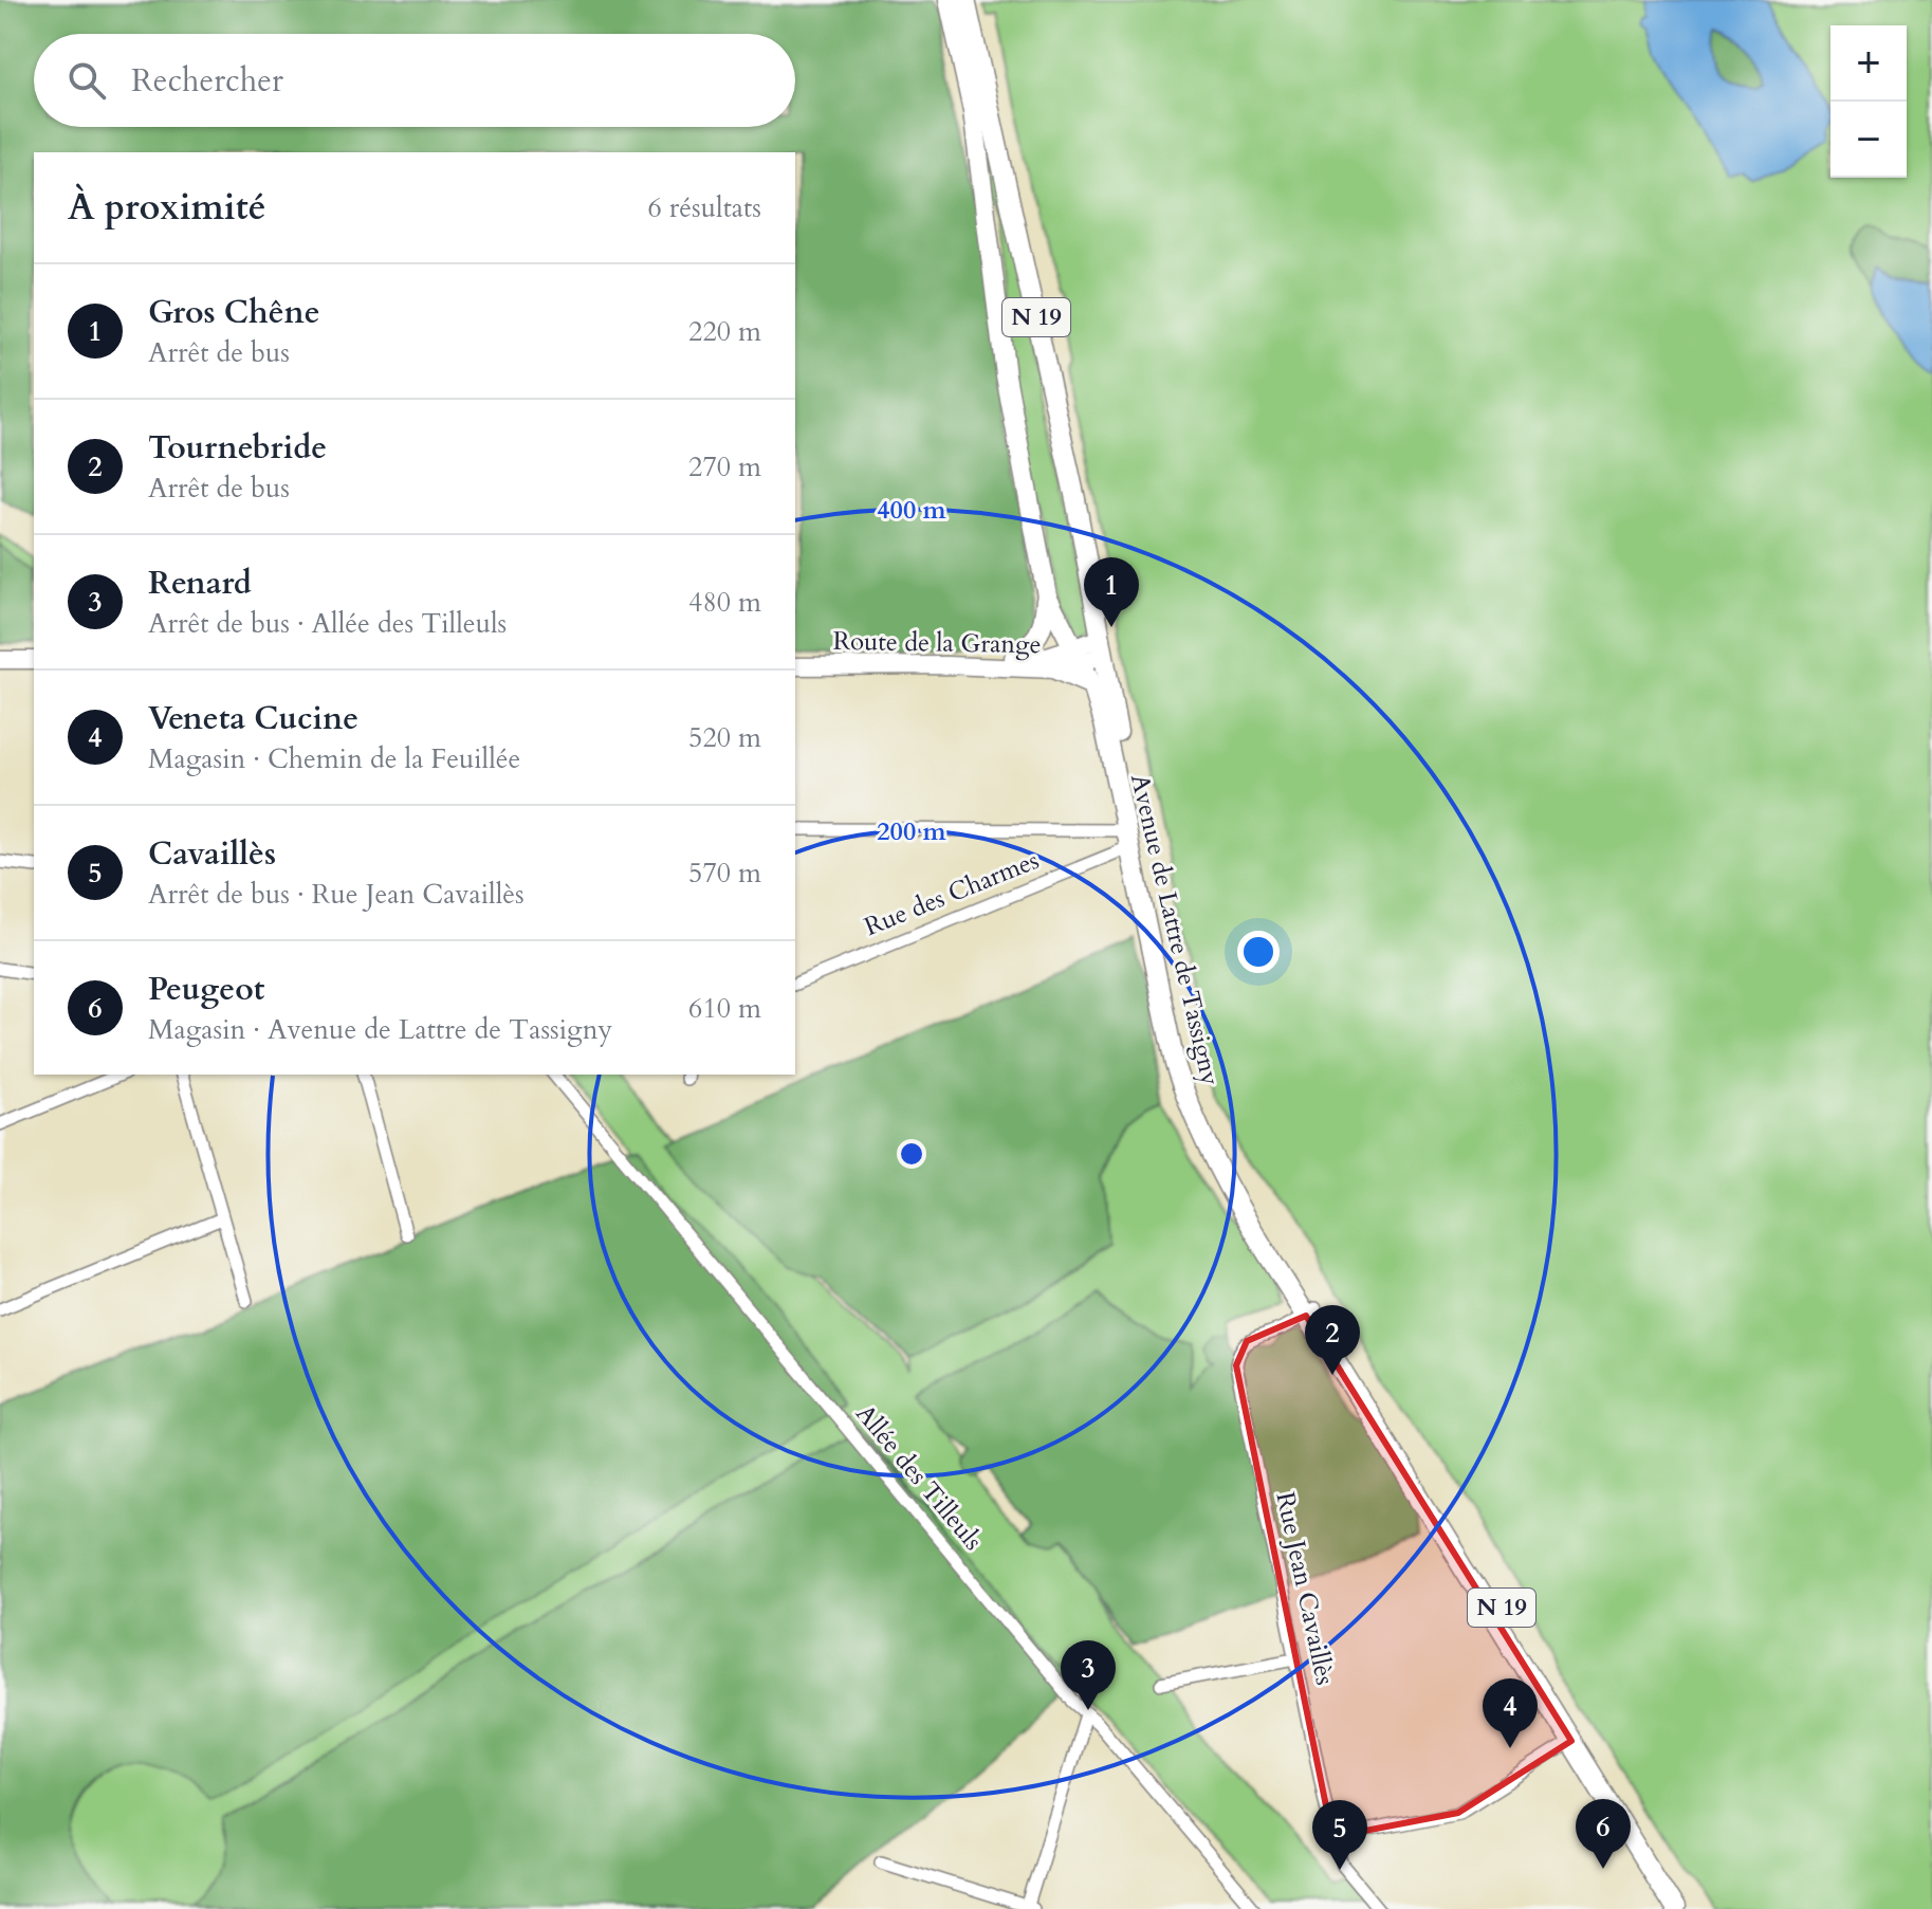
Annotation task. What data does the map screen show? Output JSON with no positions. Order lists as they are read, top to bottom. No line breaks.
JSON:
{"streets":{"main road":["N 19","Route de la Grange","Avenue de Lattre de Tassigny"],"street":["Rue des Charmes","Allée des Tilleuls","Rue Jean Cavaillès"]},"crossings":[["N 19","Avenue de Lattre de Tassigny"],["N 19","Rue Jean Cavaillès"],["Route de la Grange","Avenue de Lattre de Tassigny"],["Rue des Charmes","Avenue de Lattre de Tassigny"],["Avenue de Lattre de Tassigny","Rue Jean Cavaillès"]],"page":{"map_buttons":["+","−"],"search":"Rechercher","heading":["À proximité","6 résultats"],"list":[{"mark":"1","name":"Gros Chêne","note":"Arrêt de bus","value":"220 m"},{"mark":"2","name":"Tournebride","note":"Arrêt de bus","value":"270 m"},{"mark":"3","name":"Renard","note":"Arrêt de bus · Allée des Tilleuls","value":"480 m"},{"mark":"4","name":"Veneta Cucine","note":"Magasin · Chemin de la Feuillée","value":"520 m"},{"mark":"5","name":"Cavaillès","note":"Arrêt de bus · Rue Jean Cavaillès","value":"570 m"},{"mark":"6","name":"Peugeot","note":"Magasin · Avenue de Lattre de Tassigny","value":"610 m"}],"pins":["1","2","3","4","6","5"]},"rings":["400 m","200 m"]}
